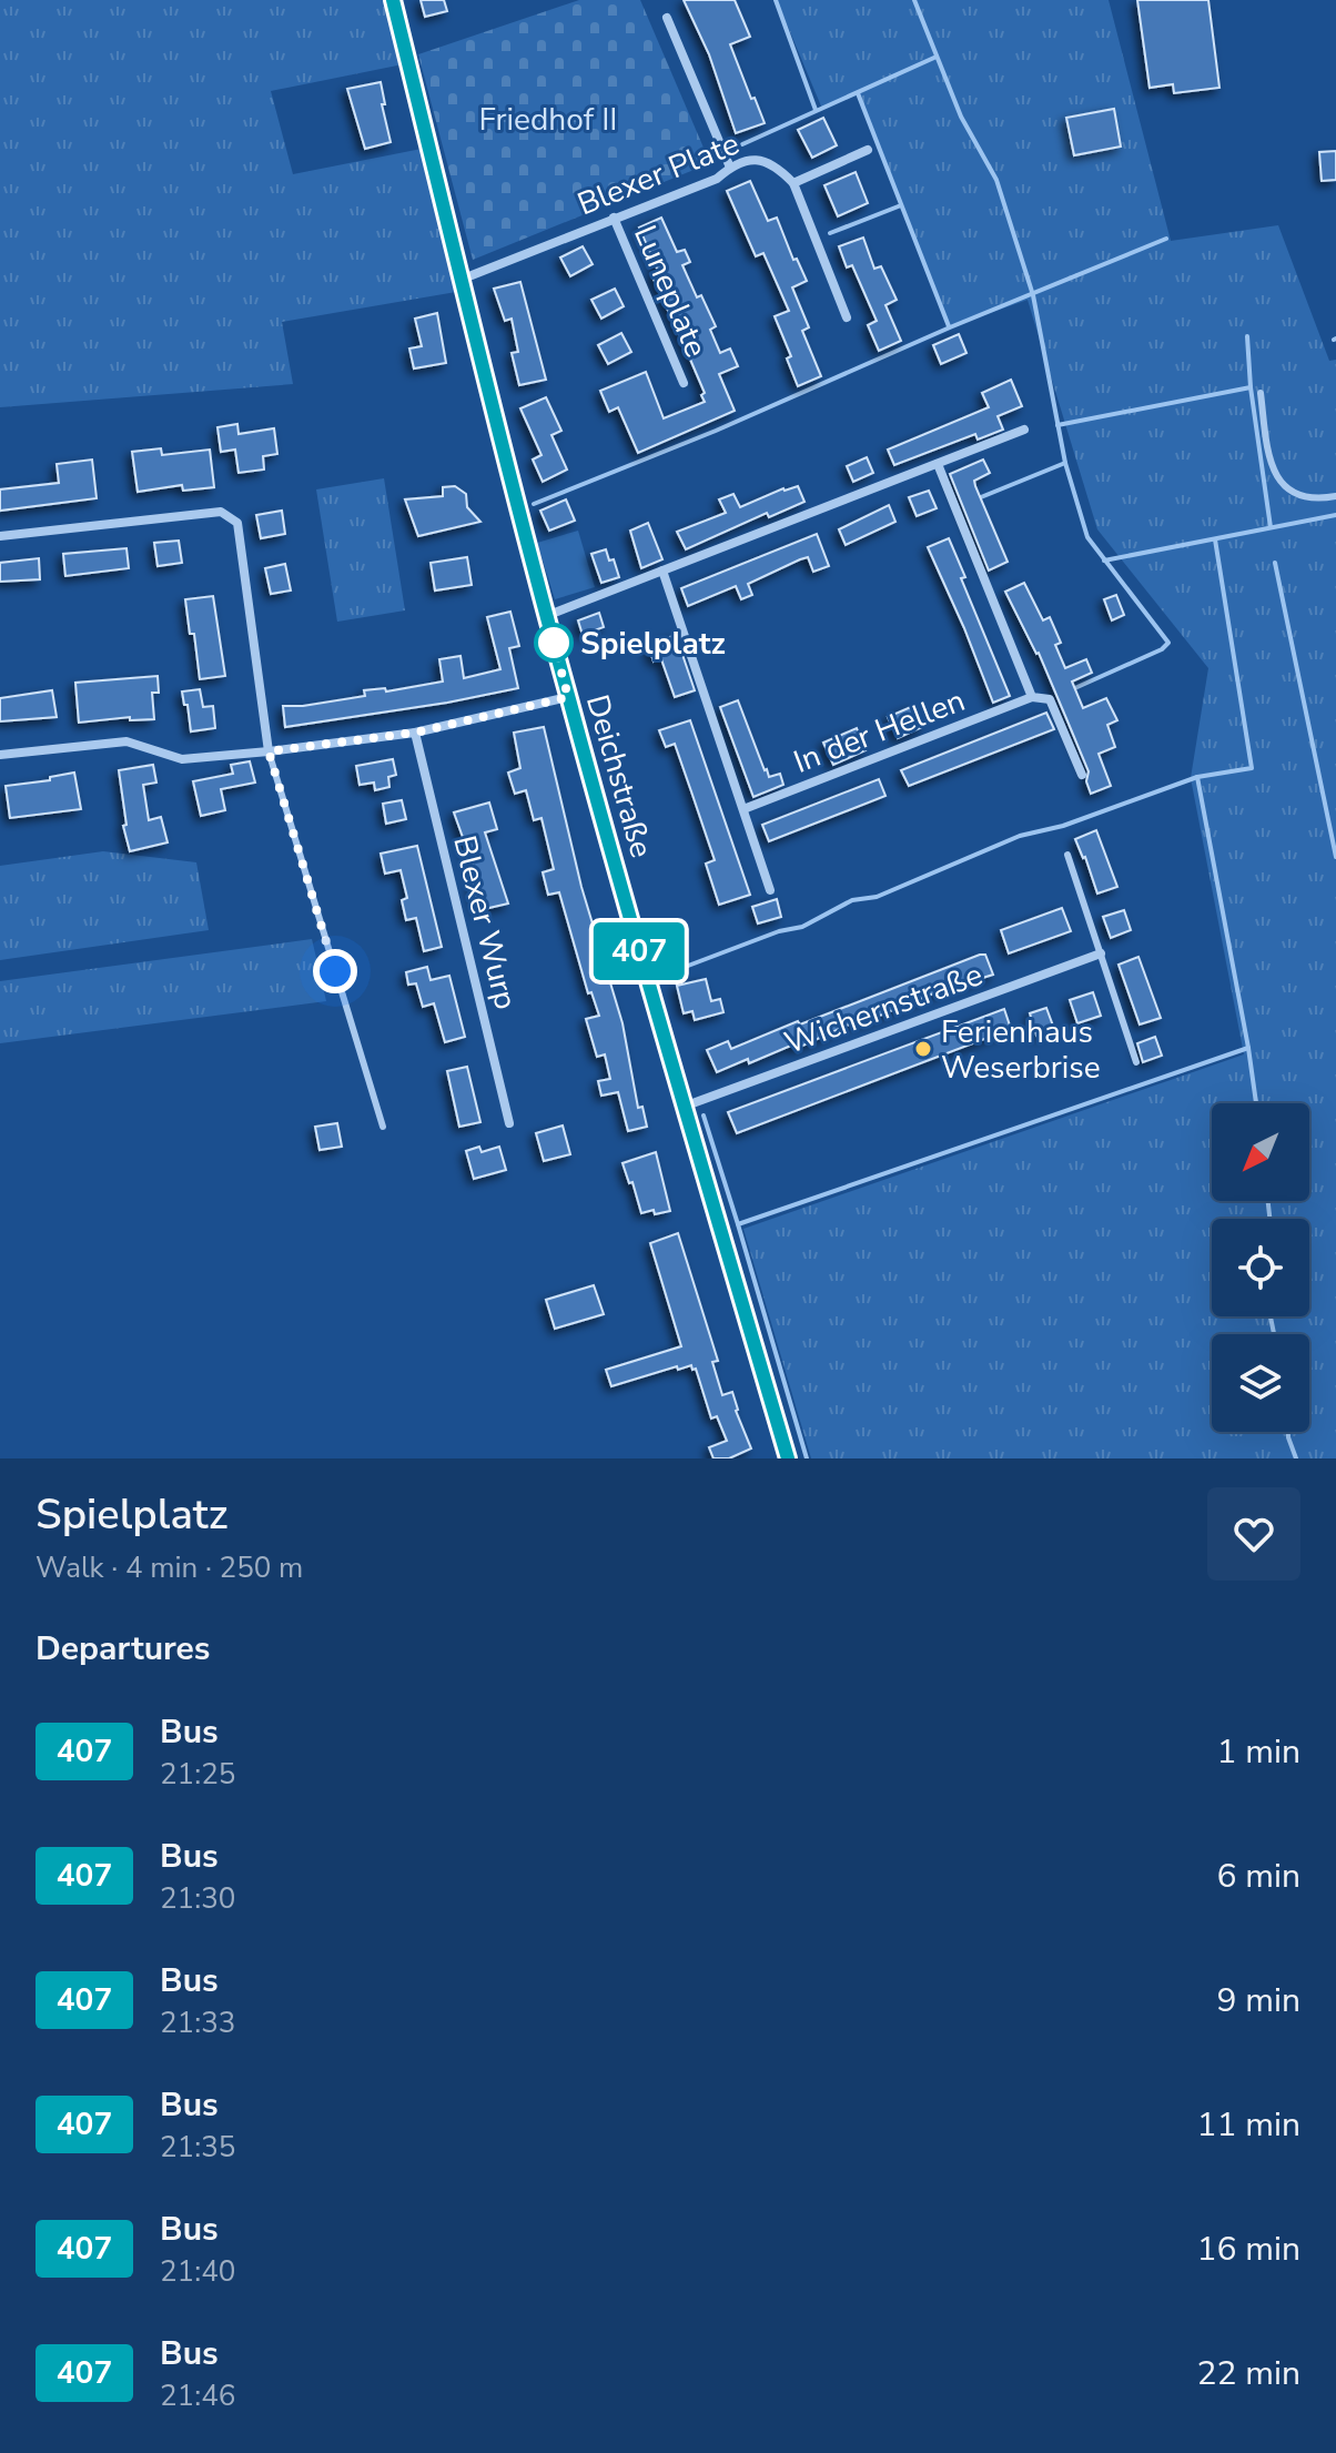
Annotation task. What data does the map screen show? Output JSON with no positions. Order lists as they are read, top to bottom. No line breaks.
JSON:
{"streets":{"street":["Blexer Plate","Luneplate","In der Hellen","Deichstraße","Blexer Wurp","Wichernstraße"]},"crossings":[["Blexer Plate","Luneplate"],["Blexer Plate","Deichstraße"],["Deichstraße","Wichernstraße"]],"parks":["Friedhof II"],"places":["Spielplatz","Ferienhaus Weserbrise"],"lines":["bus line 407"],"north":"bottom left","page":{"on_map":"407","heading":[["Spielplatz","Walk · 4 min · 250 m"],"Departures"],"list":[{"mark":"407","name":"Bus","note":"21:25","value":"1 min"},{"mark":"407","name":"Bus","note":"21:30","value":"6 min"},{"mark":"407","name":"Bus","note":"21:33","value":"9 min"},{"mark":"407","name":"Bus","note":"21:35","value":"11 min"},{"mark":"407","name":"Bus","note":"21:40","value":"16 min"},{"mark":"407","name":"Bus","note":"21:46","value":"22 min"}]}}
